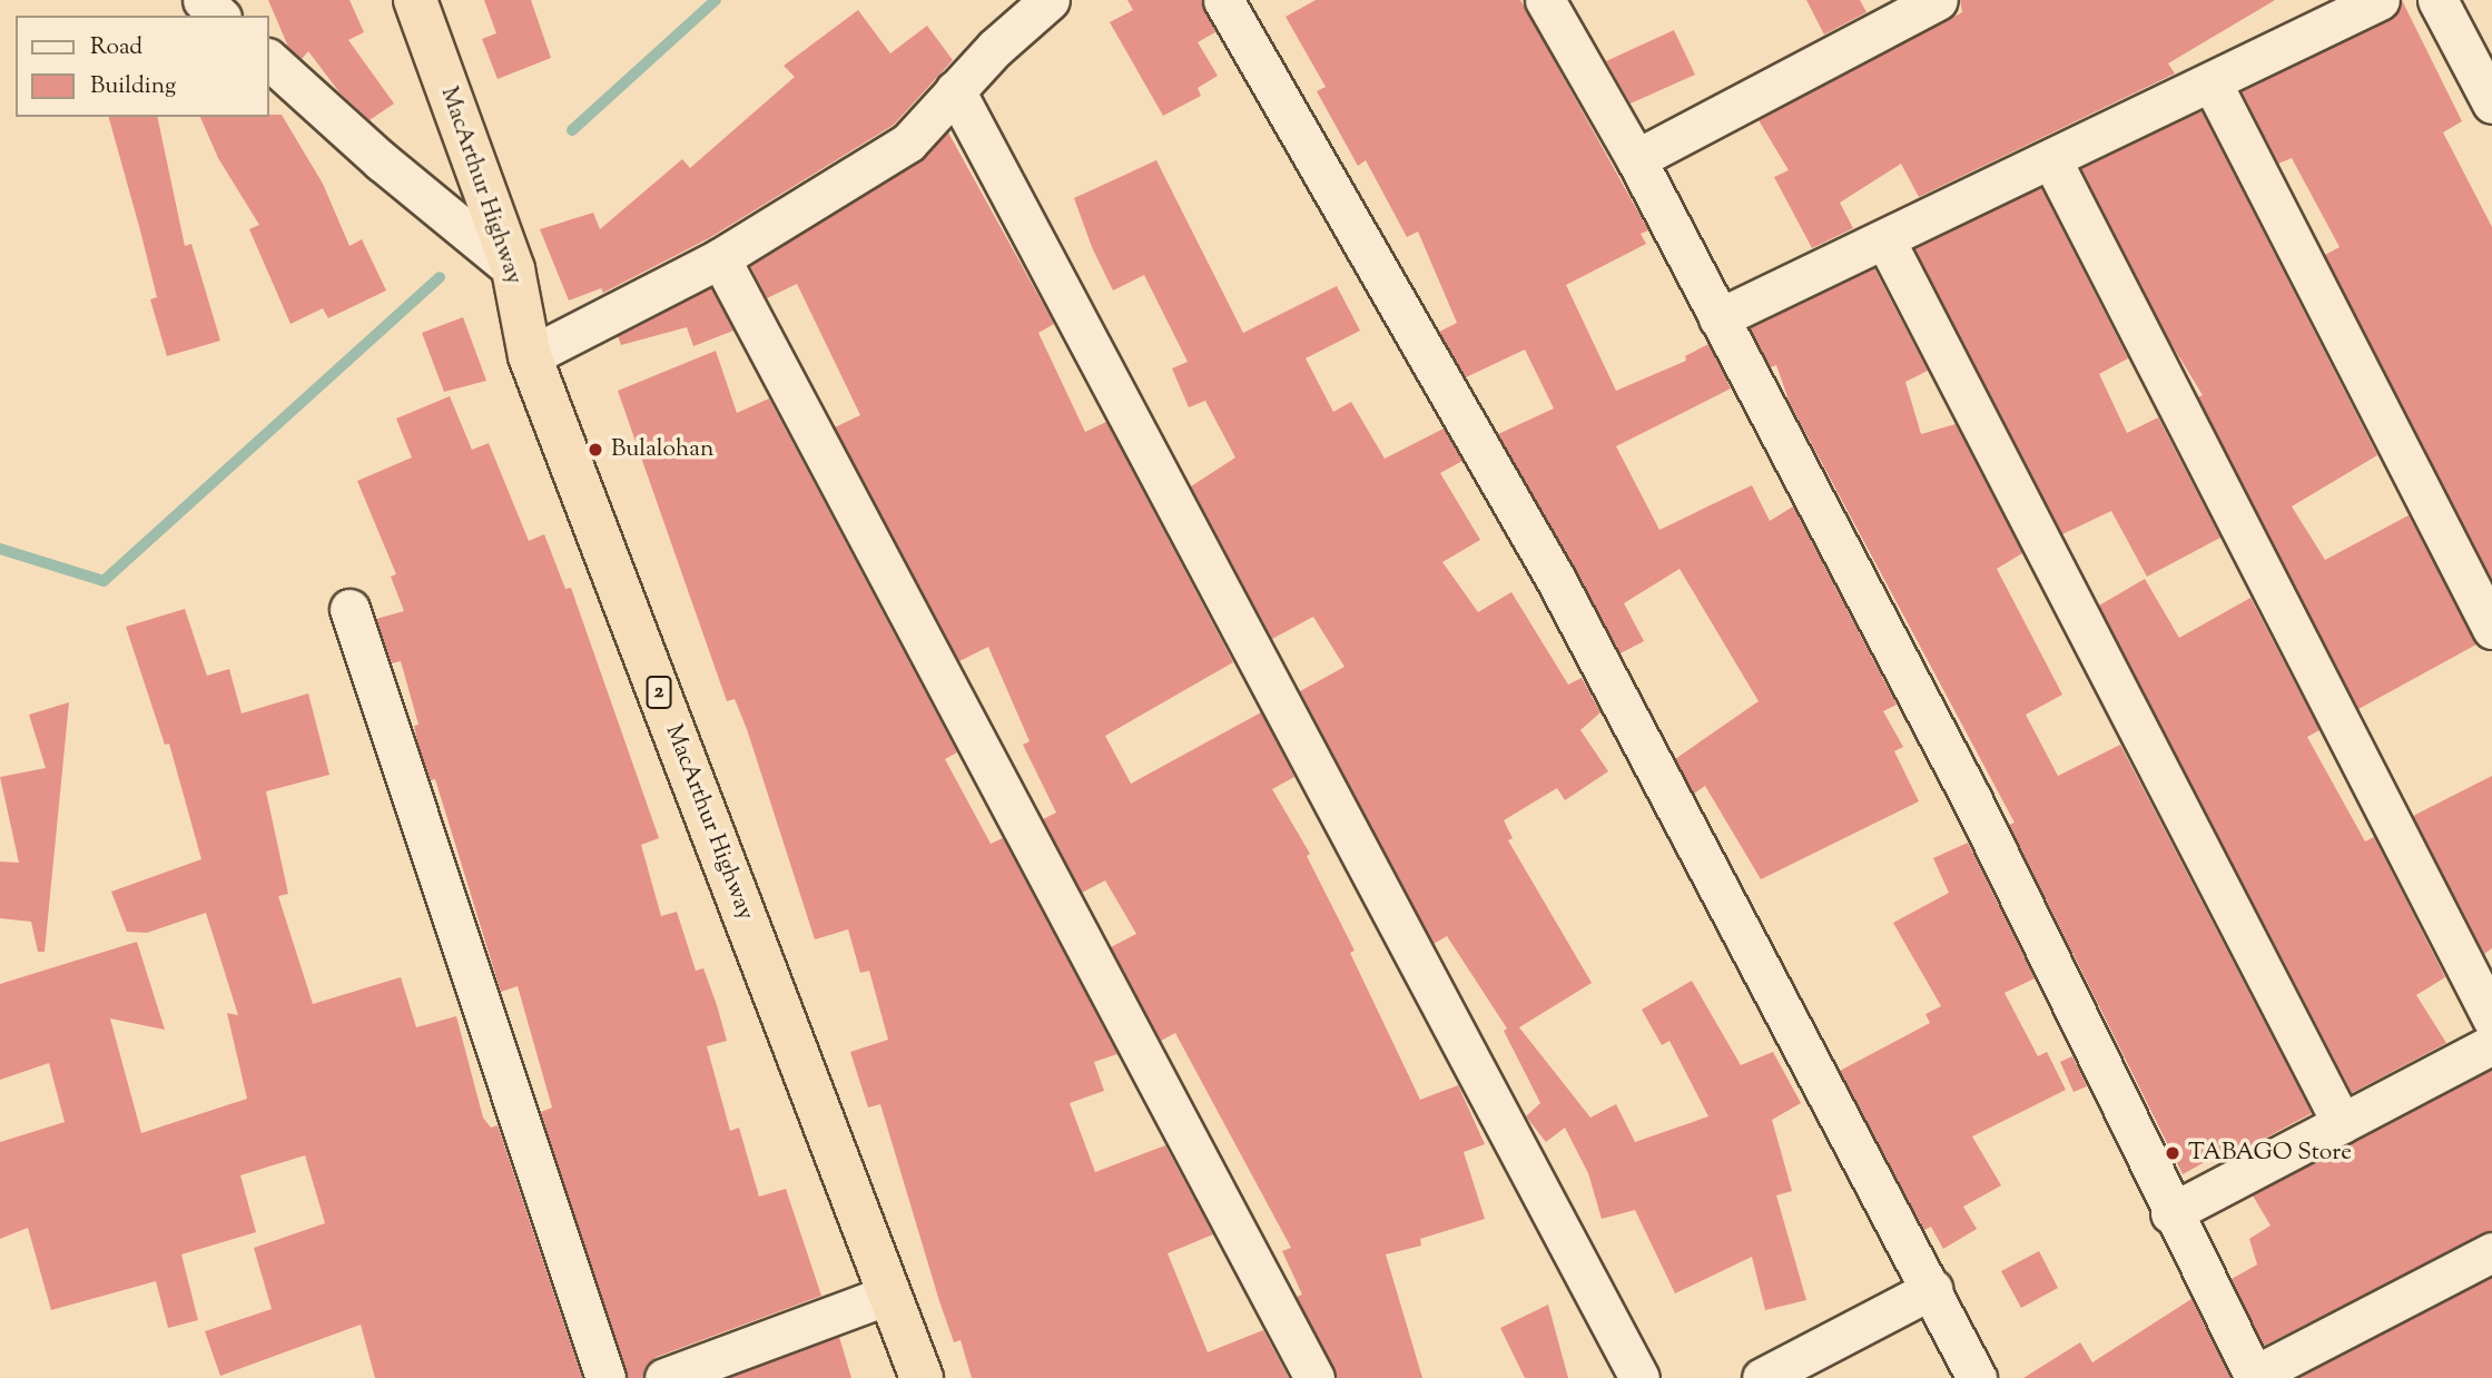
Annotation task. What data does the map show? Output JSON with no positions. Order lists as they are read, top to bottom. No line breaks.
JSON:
{"streets":{"highway":["MacArthur Highway","2"]},"places":["Bulalohan","TABAGO Store"],"legend":["Road","Building"]}
